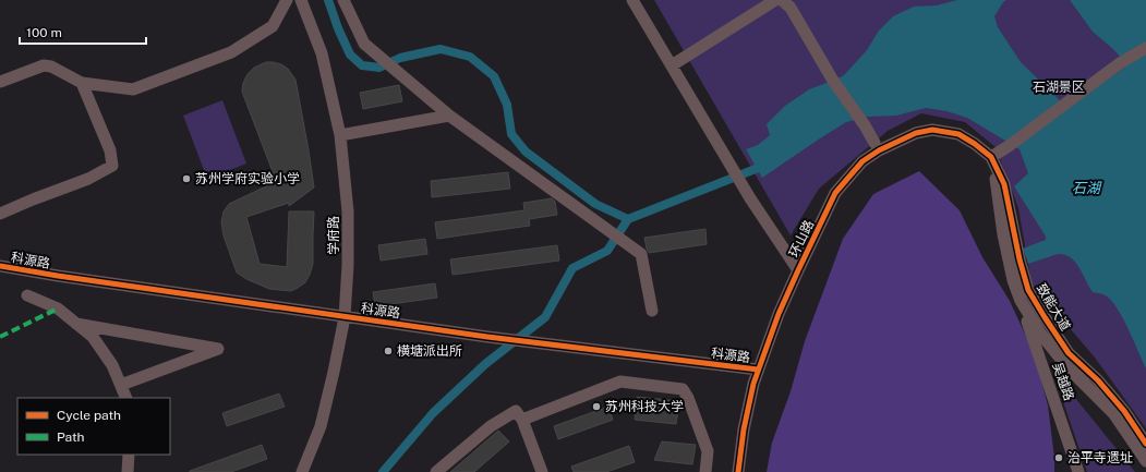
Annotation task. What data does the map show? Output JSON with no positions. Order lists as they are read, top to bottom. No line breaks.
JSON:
{"streets":{"street":["学府路","环山路","科源路","致能大道","吴越路"]},"crossings":[["学府路","科源路"],["环山路","科源路"],["环山路","致能大道"],["致能大道","吴越路"]],"water":["石湖"],"parks":["石湖景区"],"places":["苏州学府实验小学","横塘派出所","苏州科技大学","治平寺遗址"],"legend":["Cycle path","Path"],"scale_bar":"100 m"}
